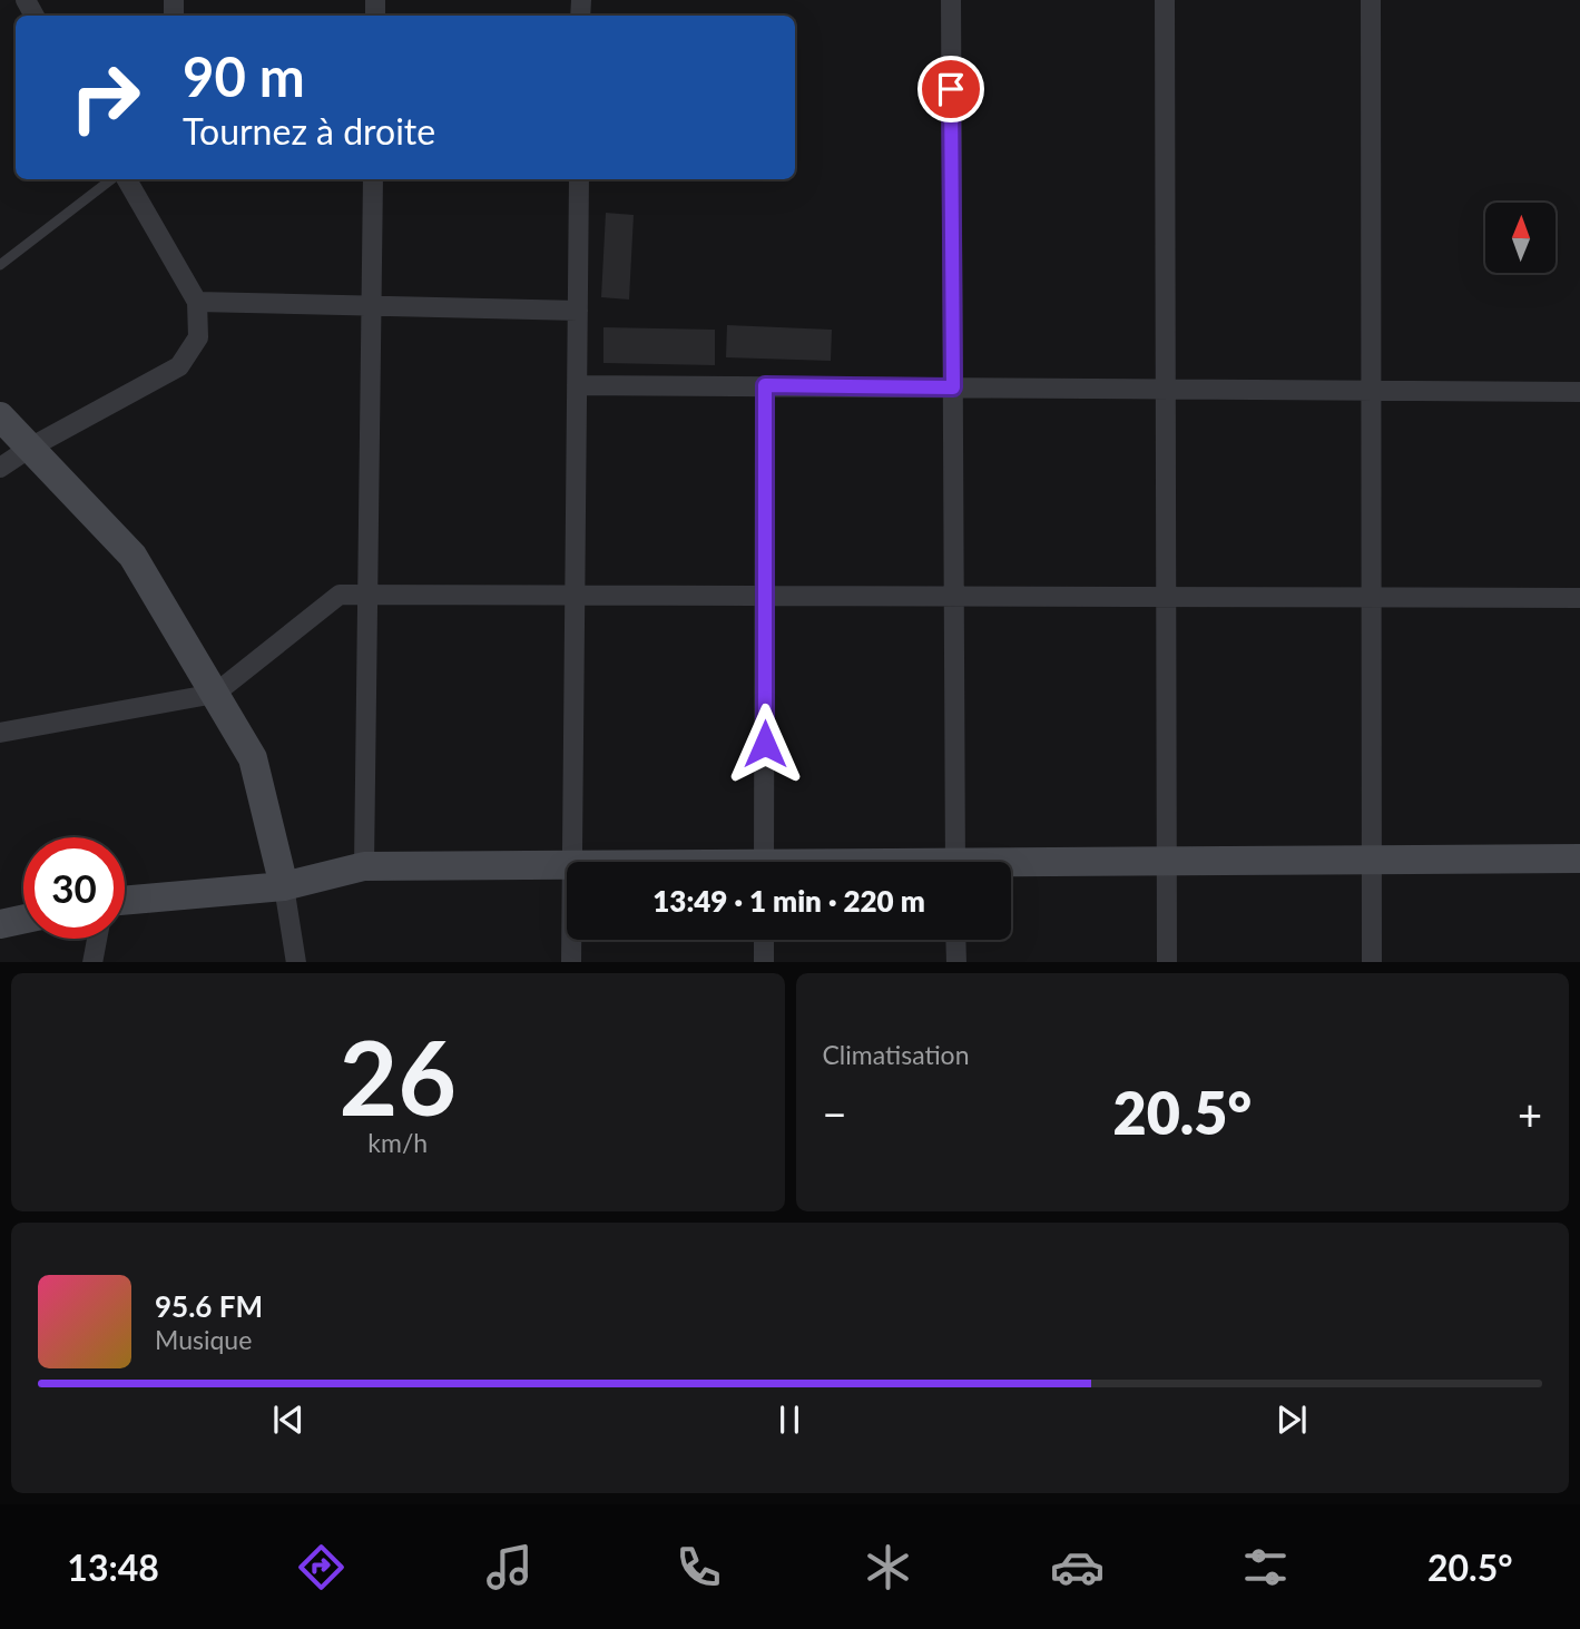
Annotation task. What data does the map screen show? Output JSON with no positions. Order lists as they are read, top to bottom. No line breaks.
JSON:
{"north":"top","page":{"turn":["90 m","Tournez à droite"],"limit":"30","trip":"13:49 · 1 min · 220 m","tile":[["26","km/h"],"Climatisation"],"heat":["−","20.5°","+"],"song":["95.6 FM","Musique"],"tabs":["13:48","20.5°"]}}
